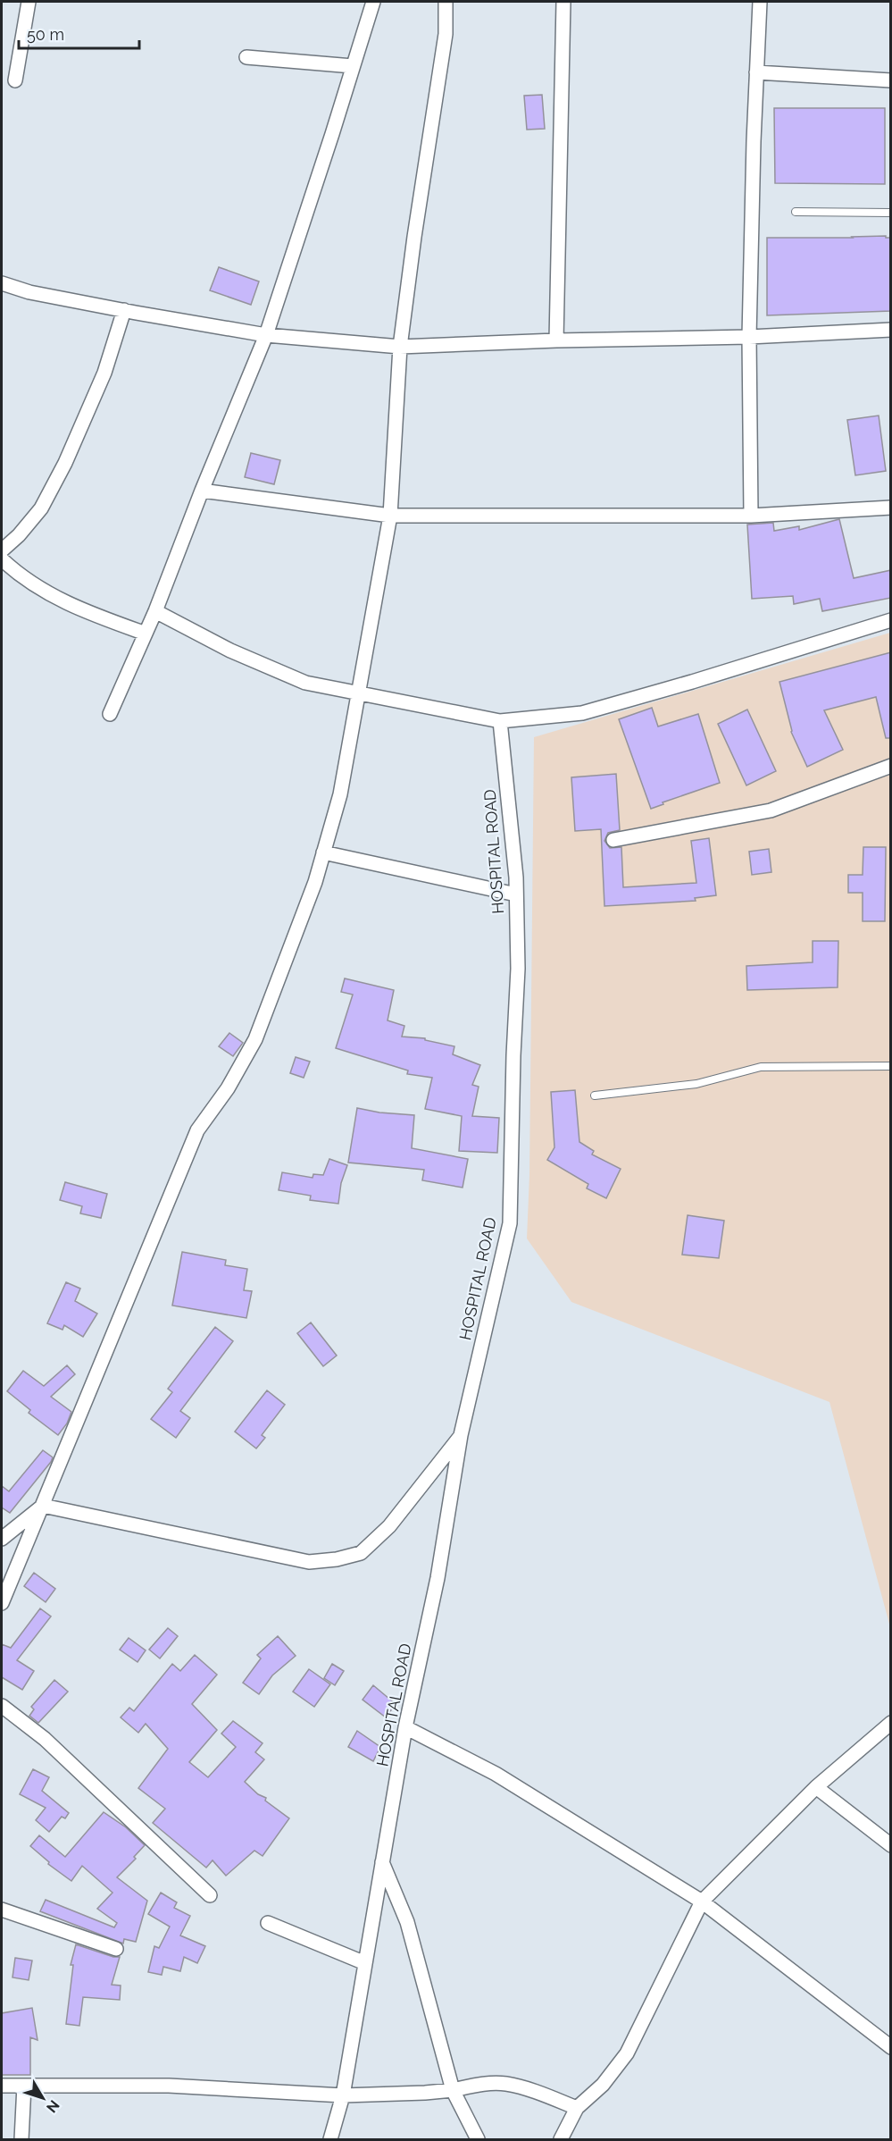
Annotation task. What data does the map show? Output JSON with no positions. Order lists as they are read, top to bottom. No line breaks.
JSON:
{"streets":{"street":["HOSPITAL ROAD"]},"scale_bar":"50 m","north":"bottom right"}
